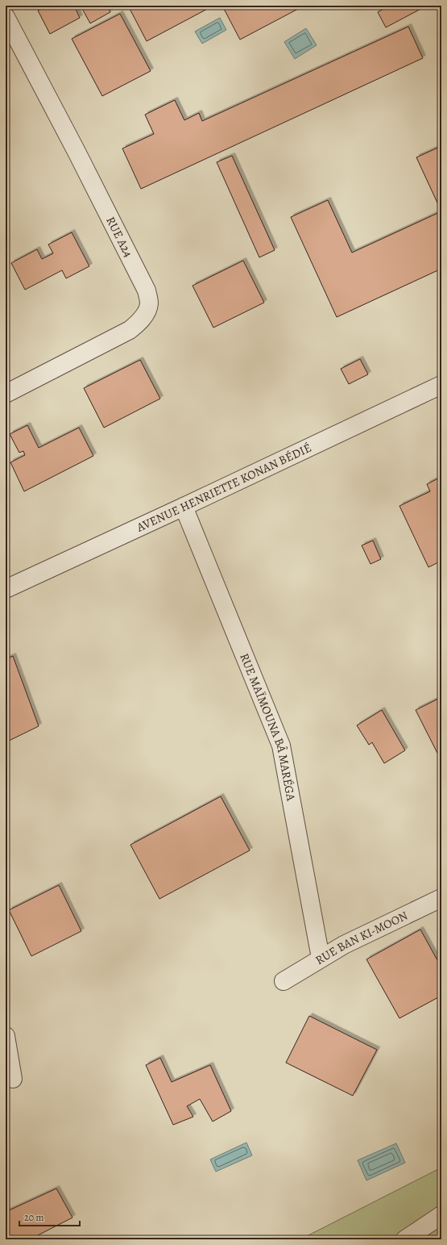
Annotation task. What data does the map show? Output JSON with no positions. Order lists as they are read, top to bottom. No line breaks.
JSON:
{"streets":{"street":["RUE A24","AVENUE HENRIETTE KONAN BÉDIÉ","RUE MAÏMOUNA BÂ MARÉGA","RUE BAN KI-MOON"]},"crossings":[["AVENUE HENRIETTE KONAN BÉDIÉ","RUE MAÏMOUNA BÂ MARÉGA"],["RUE MAÏMOUNA BÂ MARÉGA","RUE BAN KI-MOON"]],"scale_bar":"20 m"}
